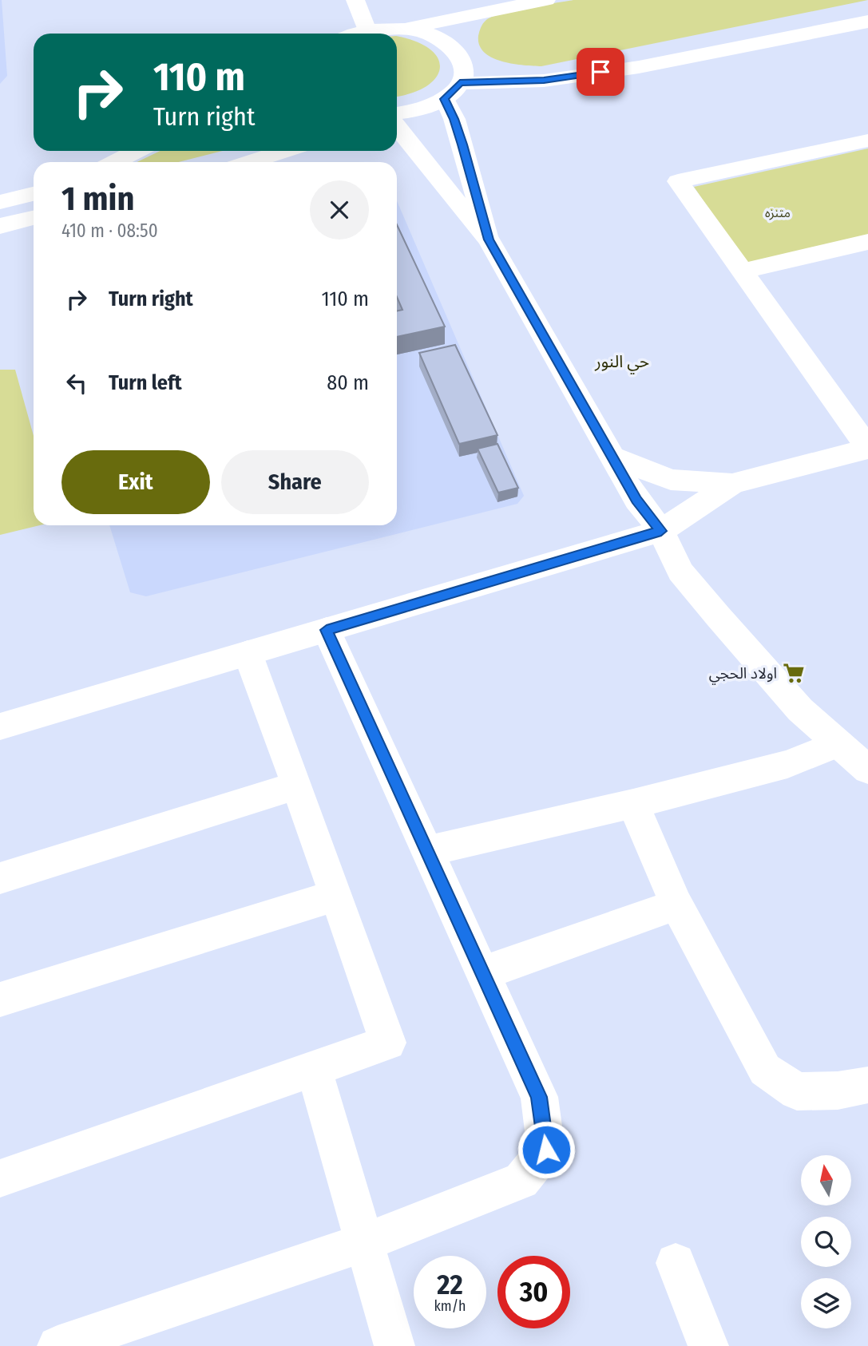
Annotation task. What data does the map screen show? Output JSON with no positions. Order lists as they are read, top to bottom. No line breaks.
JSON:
{"districts":["حي النور"],"parks":["متنزه"],"places":{"supermarket":["اولاد الحجي"]},"north":"top","page":{"turn":["110 m","Turn right"],"heading":["1 min","410 m · 08:50"],"list":[{"name":"Turn right","value":"110 m"},{"name":"Turn left","value":"80 m"}],"buttons":["Exit","Share"],"speed":"22 km/h","limit":"30"}}
